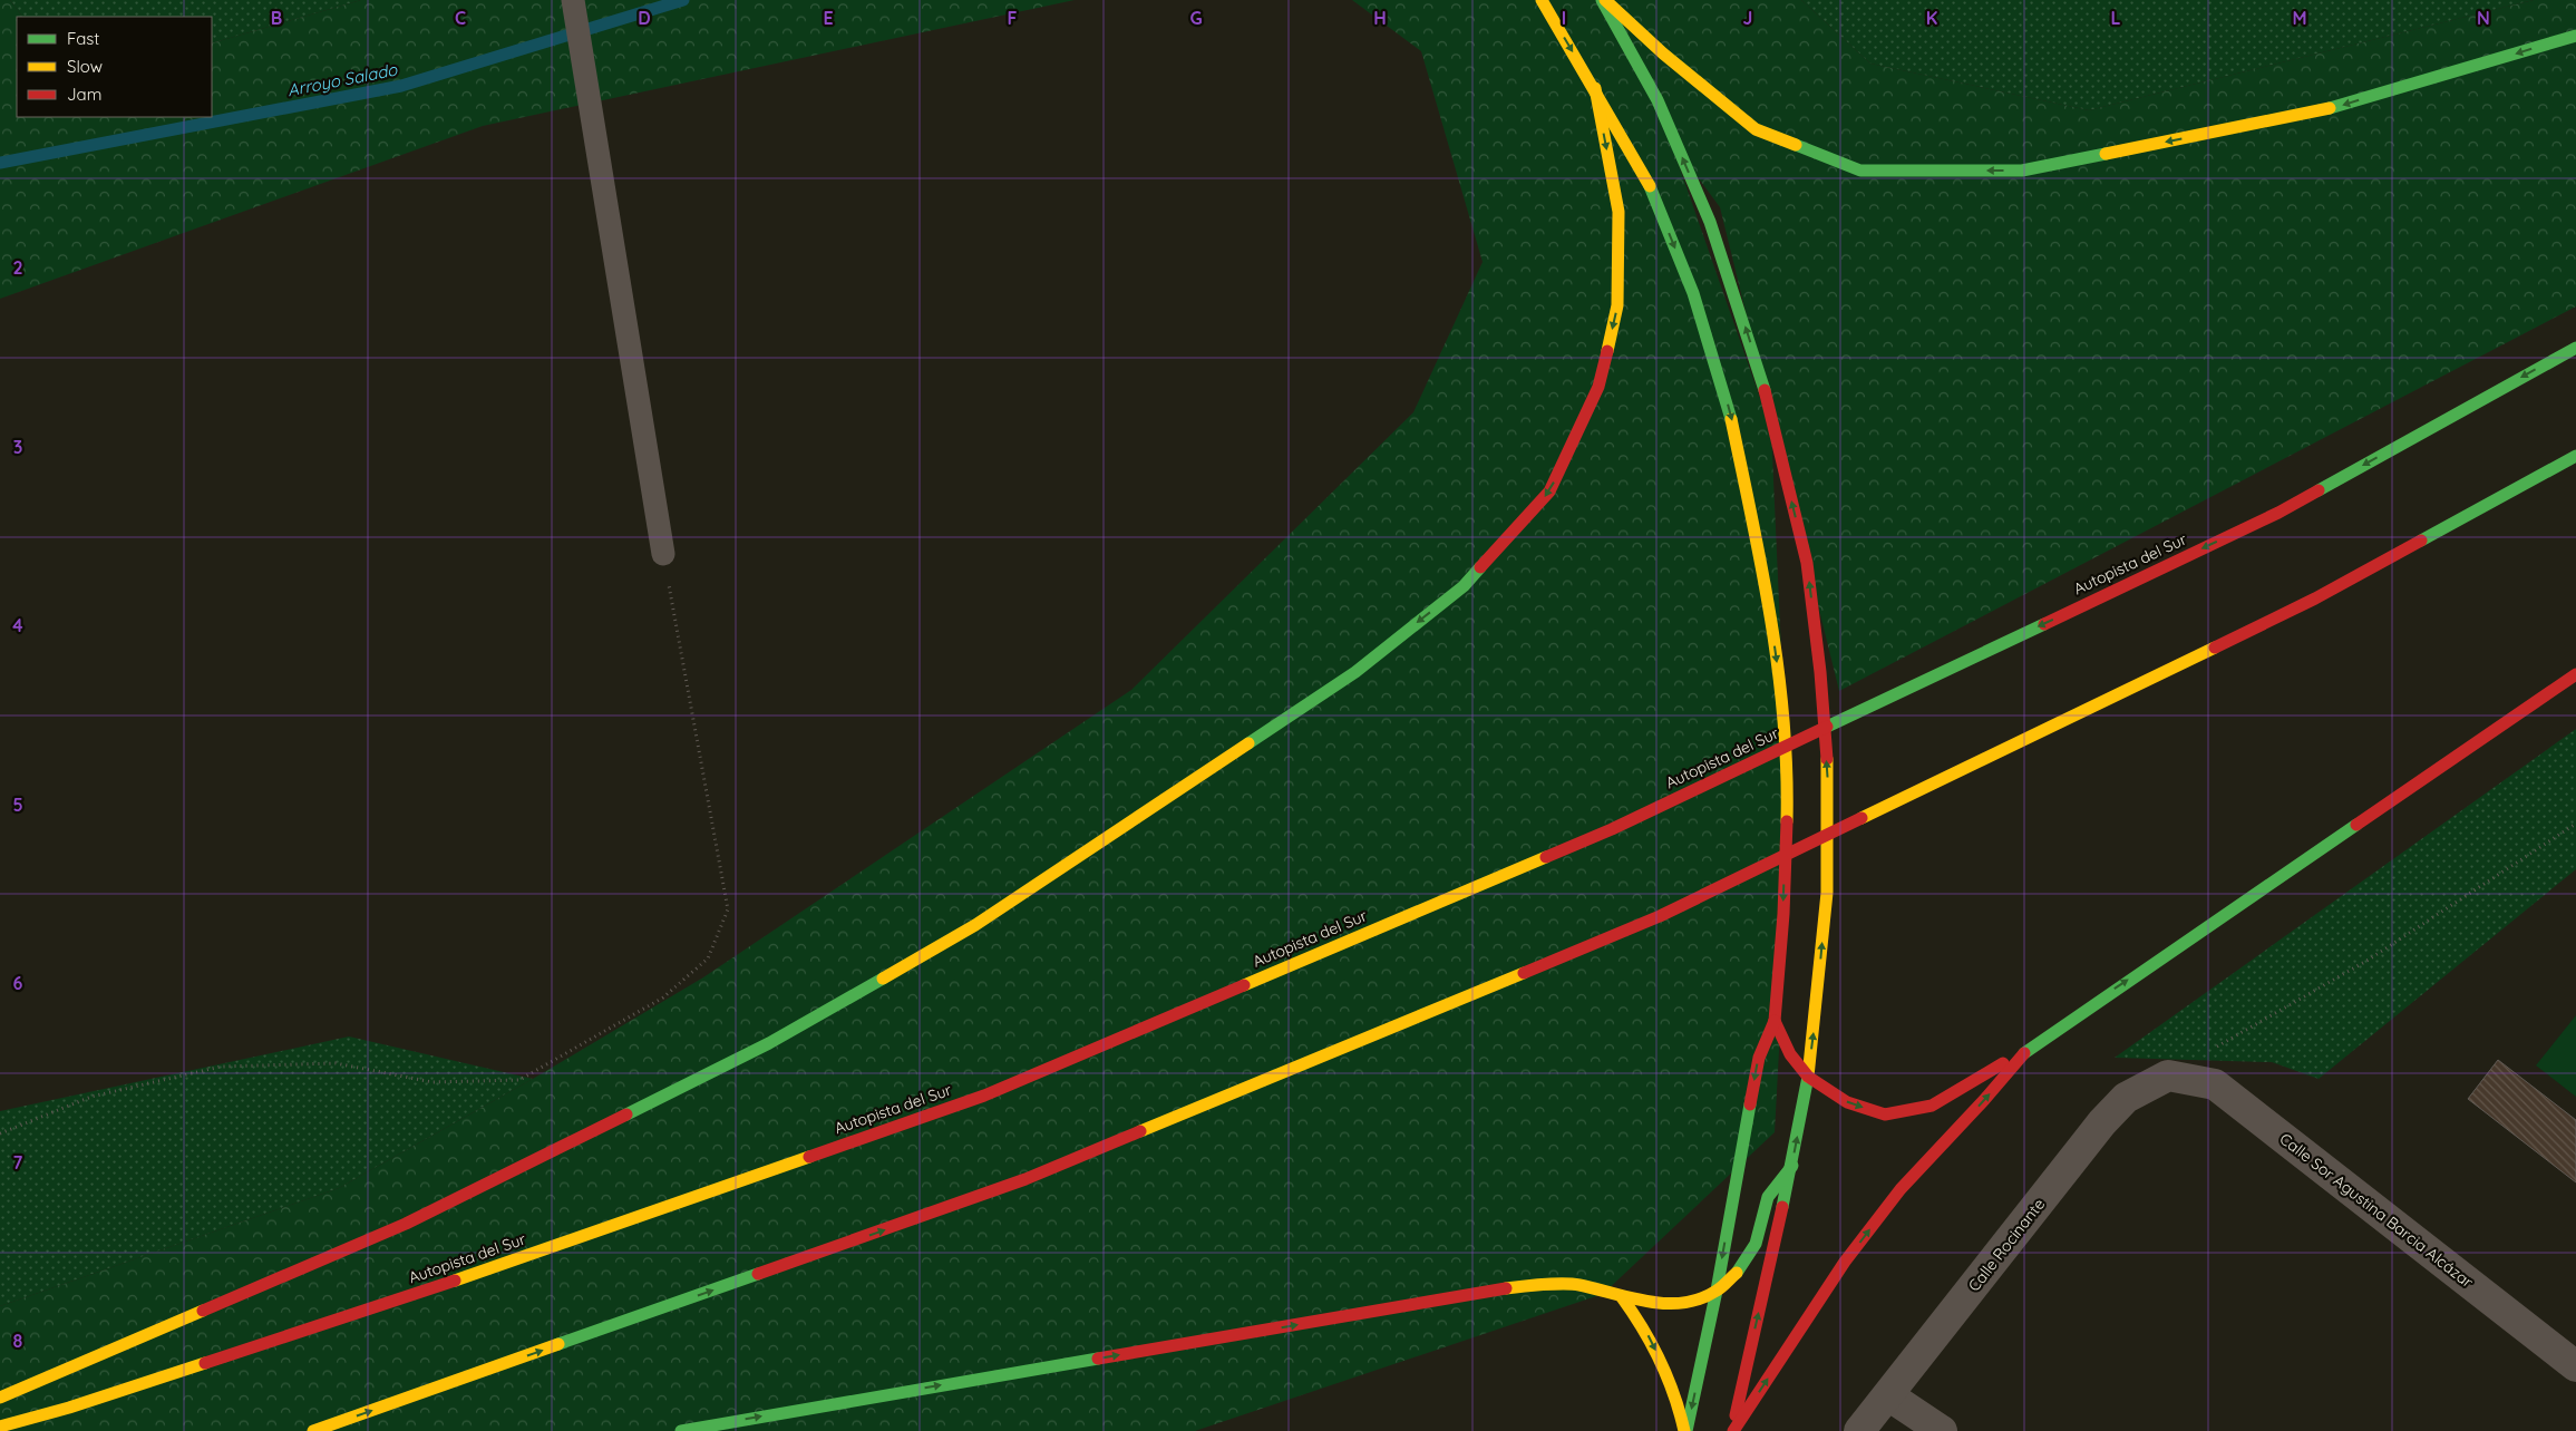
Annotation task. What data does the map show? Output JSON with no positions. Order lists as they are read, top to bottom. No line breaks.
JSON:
{"streets":{"main road":["Autopista del Sur"],"street":["Calle Sor Agustina Barcia Alcázar","Calle Rocinante"]},"crossings":[["Calle Sor Agustina Barcia Alcázar","Calle Rocinante"]],"water":["Arroyo Salado"],"legend":["Fast","Slow","Jam"],"grid":{"columns":["B","C","D","E","F","G","H","I","J","K","L","M","N"],"rows":["2","3","4","5","6","7","8"]}}
